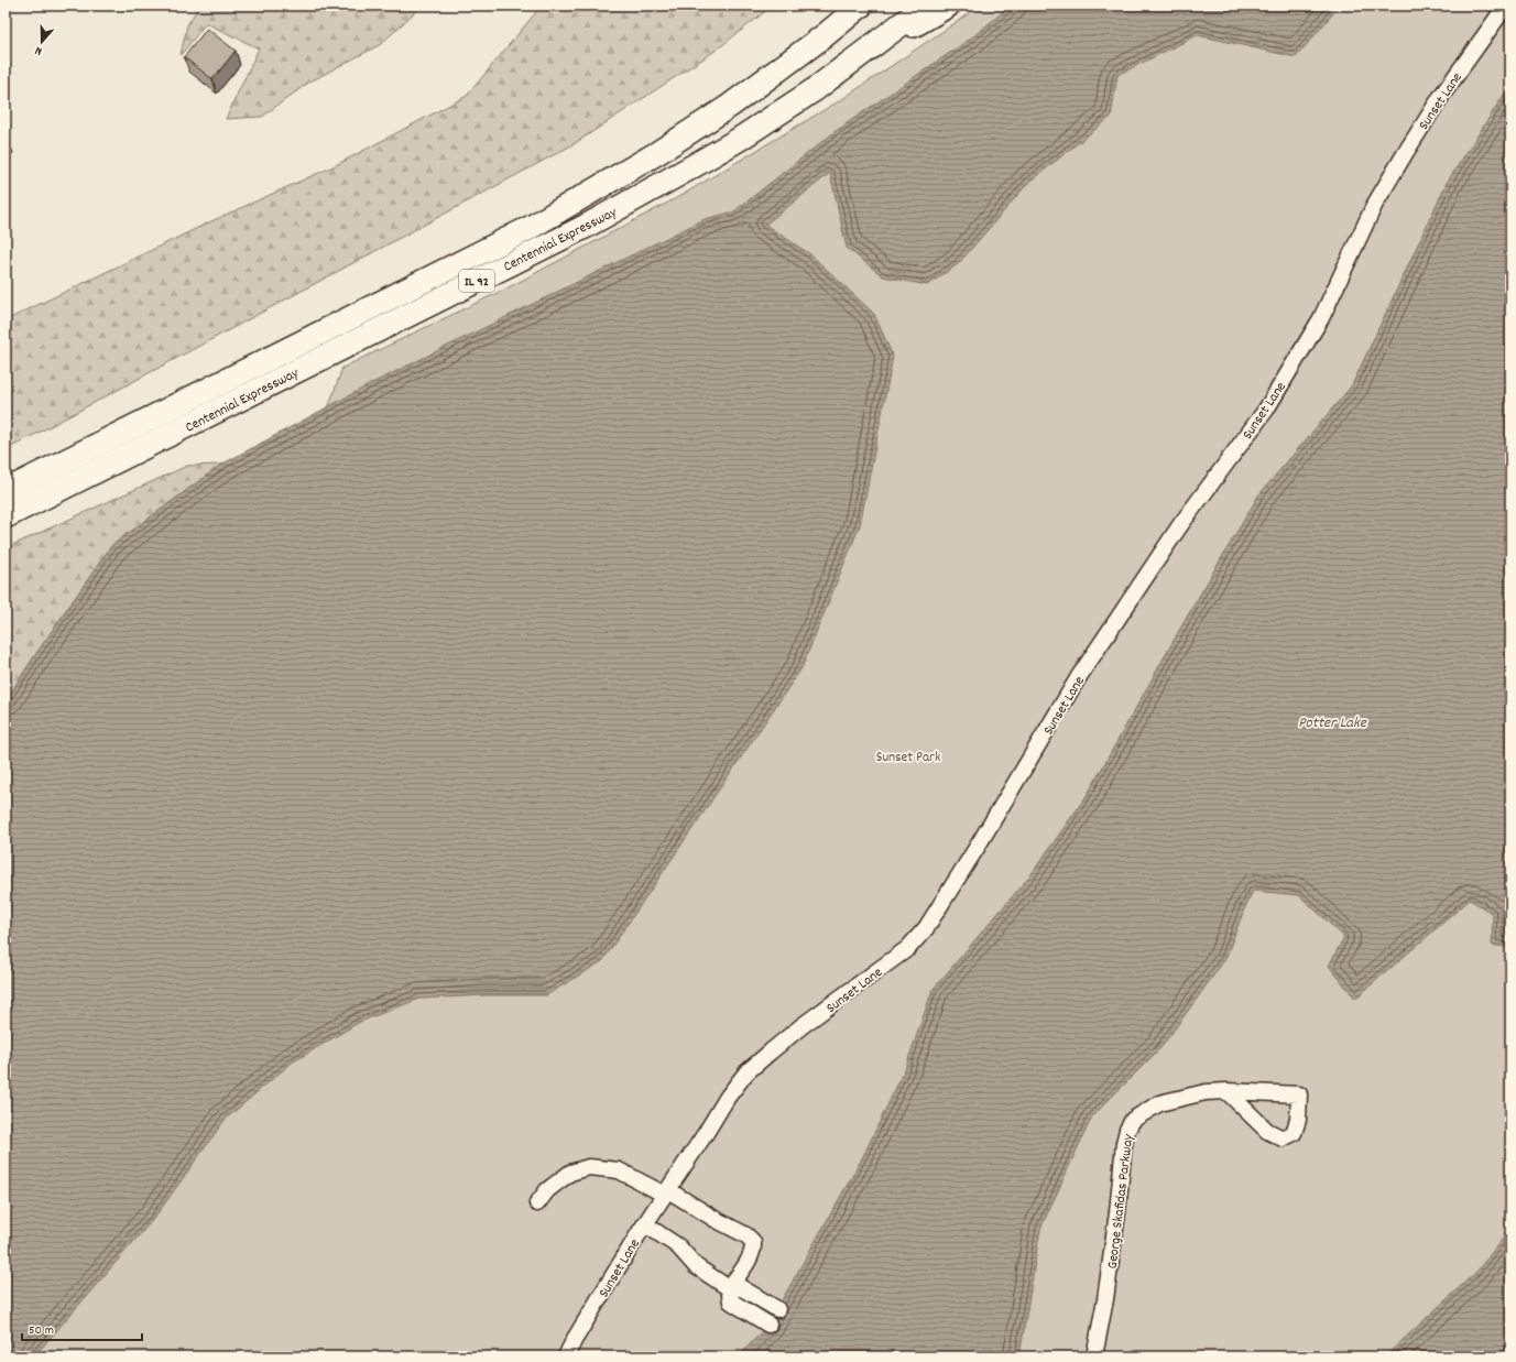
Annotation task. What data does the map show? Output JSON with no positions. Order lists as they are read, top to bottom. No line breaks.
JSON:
{"streets":{"highway":["Centennial Expressway","IL 92"],"lane":["Sunset Lane","George Skafidas Parkway"]},"water":["Potter Lake"],"parks":["Sunset Park"],"scale_bar":"50 m","north":"bottom"}
